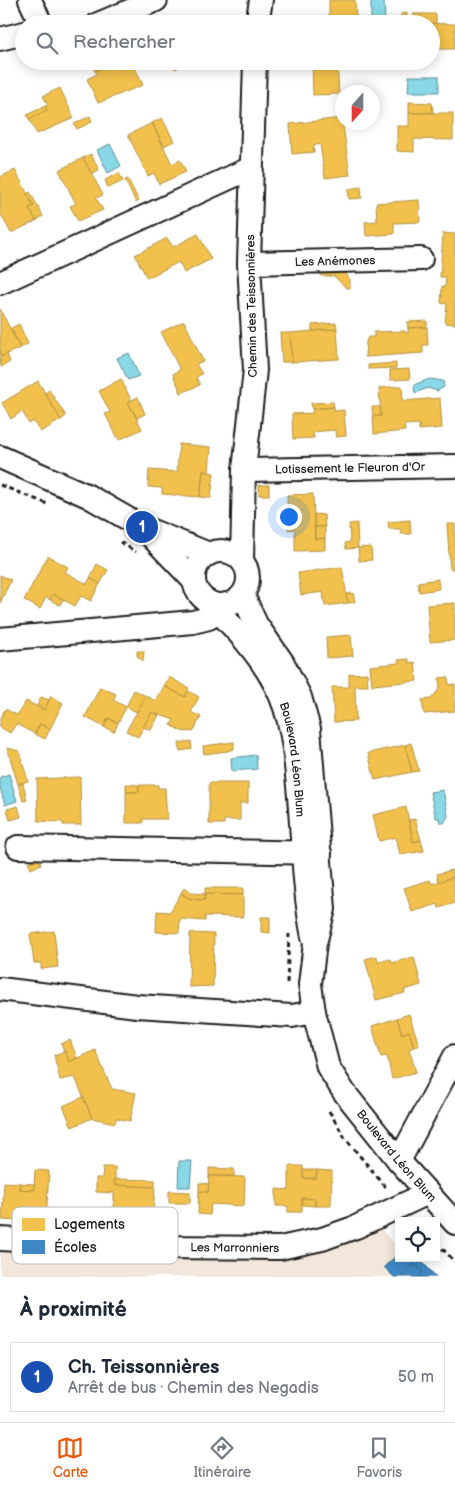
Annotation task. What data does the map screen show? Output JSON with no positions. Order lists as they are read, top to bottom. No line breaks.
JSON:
{"streets":{"street":["Les Anémones","Chemin des Teissonnières","Lotissement le Fleuron d'Or","Boulevard Léon Blum","Les Marronniers"]},"crossings":[["Les Anémones","Chemin des Teissonnières"],["Chemin des Teissonnières","Lotissement le Fleuron d'Or"],["Chemin des Teissonnières","Boulevard Léon Blum"],["Boulevard Léon Blum","Les Marronniers"]],"legend":["Logements","Écoles"],"north":"bottom","page":{"search":"Rechercher","pins":"1","heading":"À proximité","list":[{"mark":"1","name":"Ch. Teissonnières","note":"Arrêt de bus · Chemin des Negadis","value":"50 m"}],"nav":["Carte","Itinéraire","Favoris"]}}
